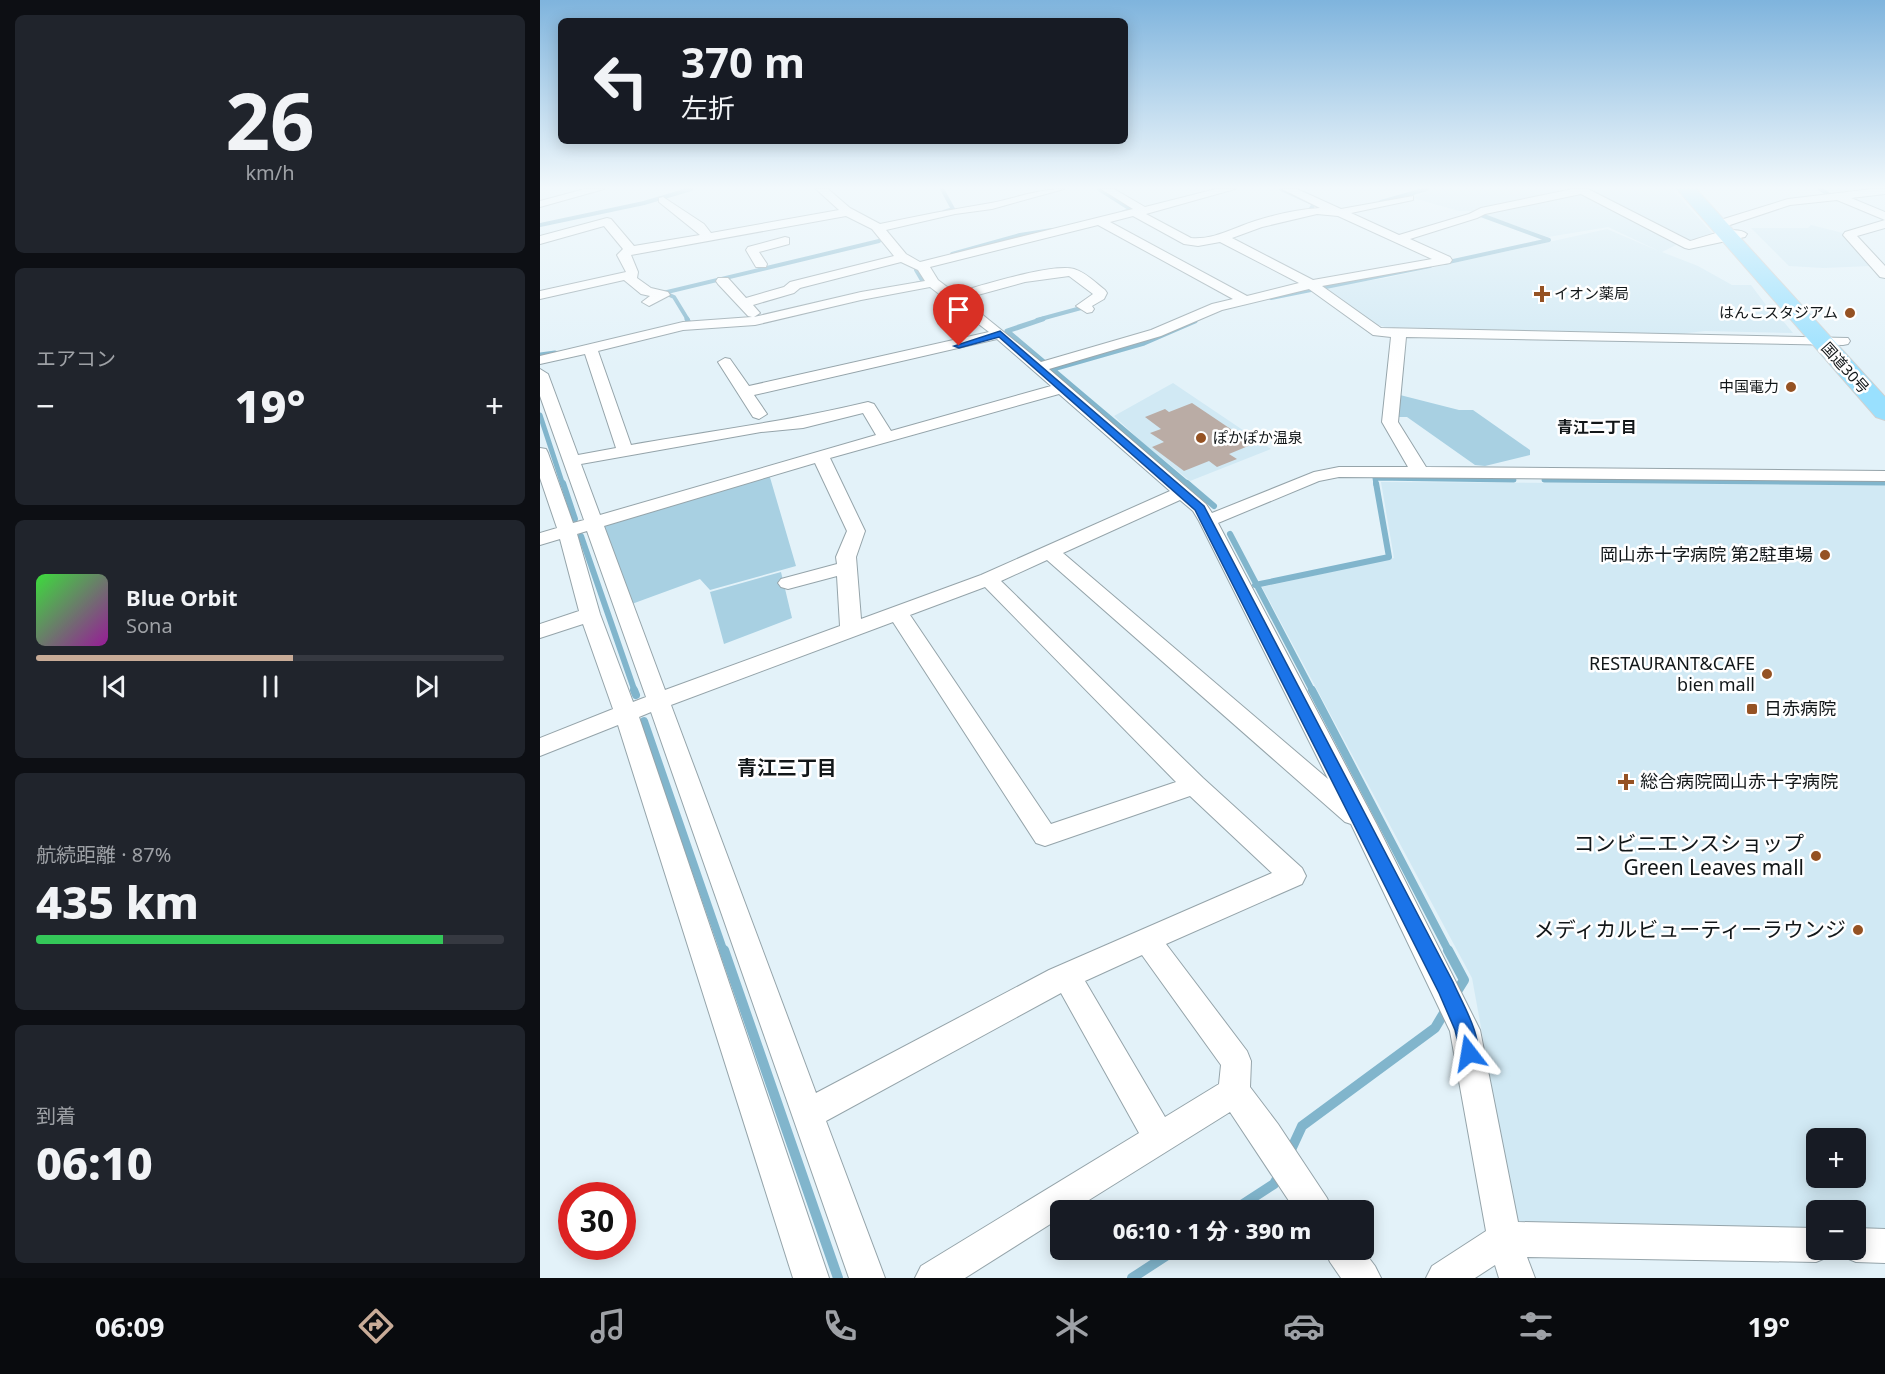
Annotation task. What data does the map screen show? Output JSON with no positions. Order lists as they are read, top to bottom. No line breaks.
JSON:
{"streets":{"highway":["国道30号"]},"districts":["青江二丁目","青江三丁目"],"places":{"health":["イオン薬局","総合病院岡山赤十字病院"],"other":["はんこスタジアム","中国電力","ぽかぽか温泉","岡山赤十字病院 第2駐車場","RESTAURANT&CAFE bien mall","コンビニエンスショップ Green Leaves mall","メディカルビューティーラウンジ"],"transit":["日赤病院"]},"page":{"tile":[["26","km/h"],"エアコン",["航続距離 · 87%","435 km"],["到着","06:10"]],"turn":["370 m","左折"],"heat":["−","19°","+"],"song":["Blue Orbit","Sona"],"map_buttons":["+","−"],"limit":"30","trip":"06:10 · 1 分 · 390 m","tabs":["06:09","19°"]}}
